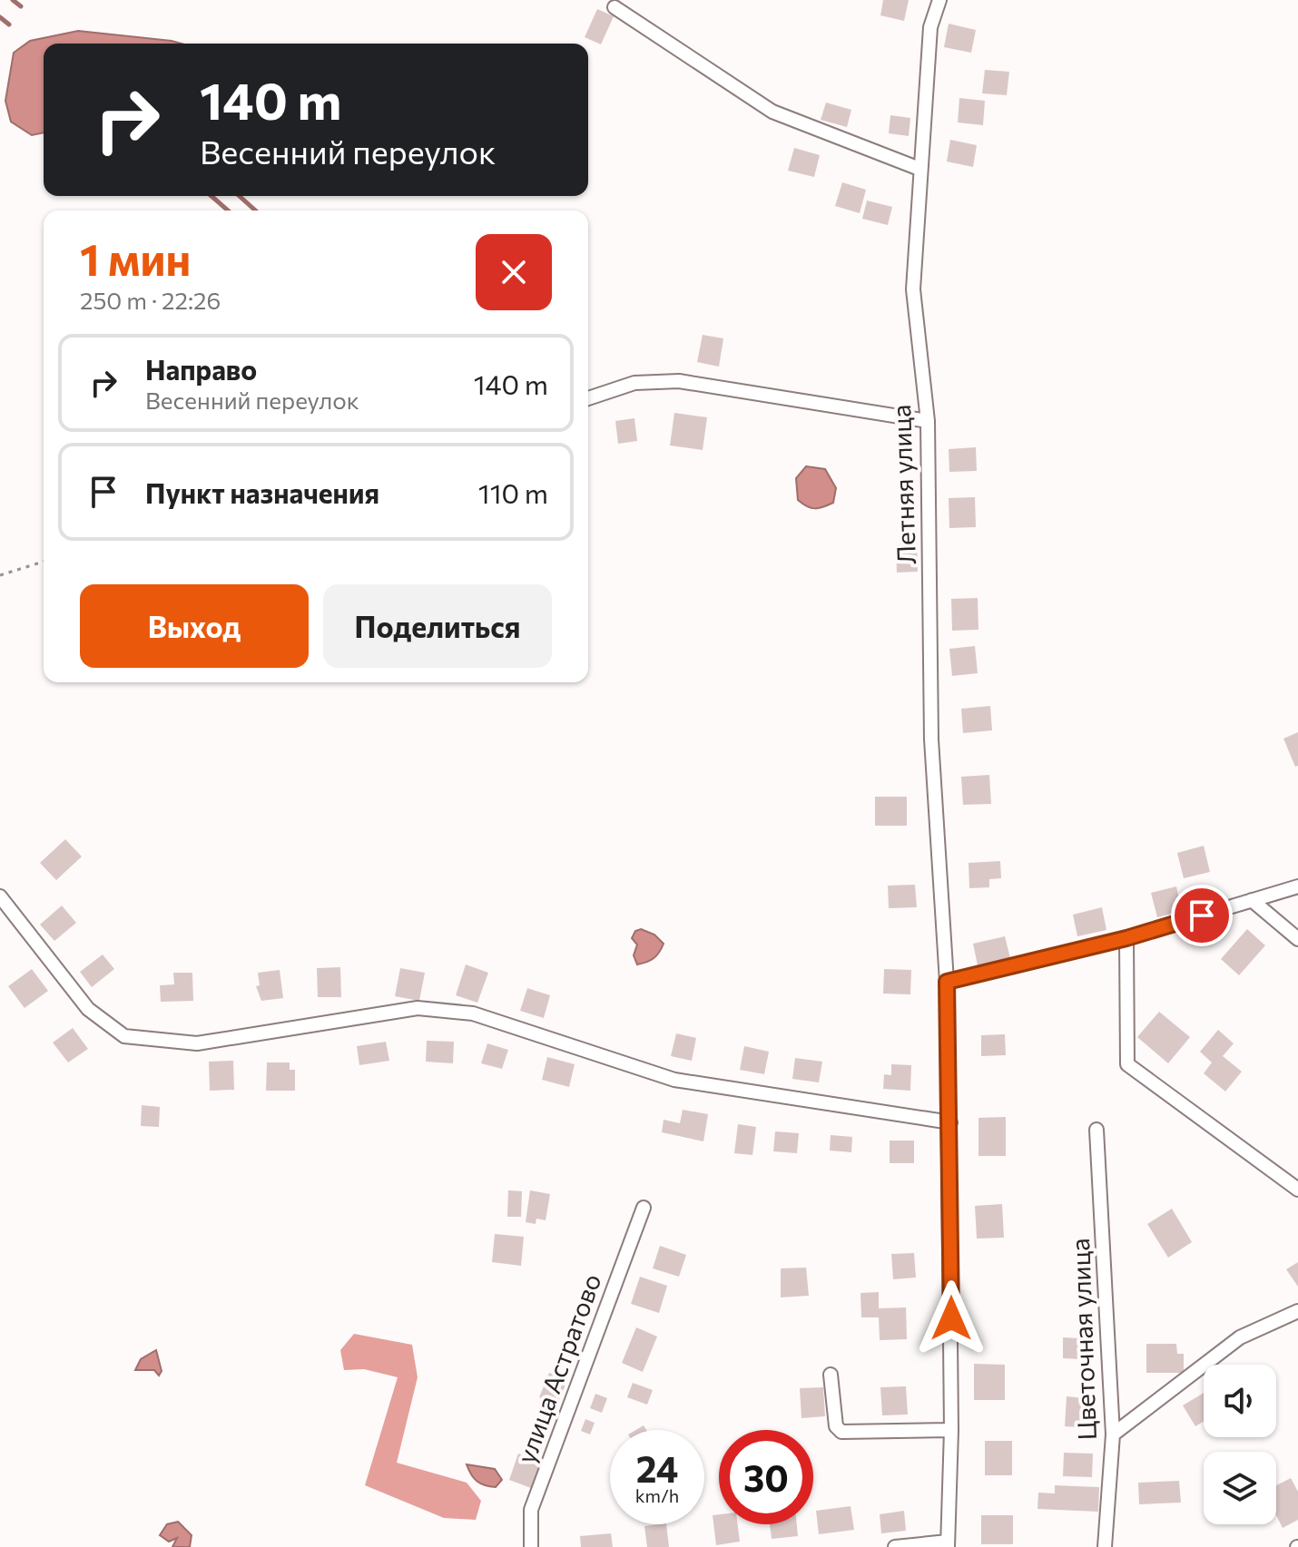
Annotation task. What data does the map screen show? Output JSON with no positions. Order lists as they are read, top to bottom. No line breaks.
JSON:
{"streets":{"street":["Летняя улица","Цветочная улица","улица Астратово"]},"page":{"turn":["140 m","Весенний переулок"],"heading":["1 мин","250 m · 22:26"],"list":[{"name":"Направо","note":"Весенний переулок","value":"140 m"},{"name":"Пункт назначения","value":"110 m"}],"buttons":["Выход","Поделиться"],"speed":"24 km/h","limit":"30"}}
